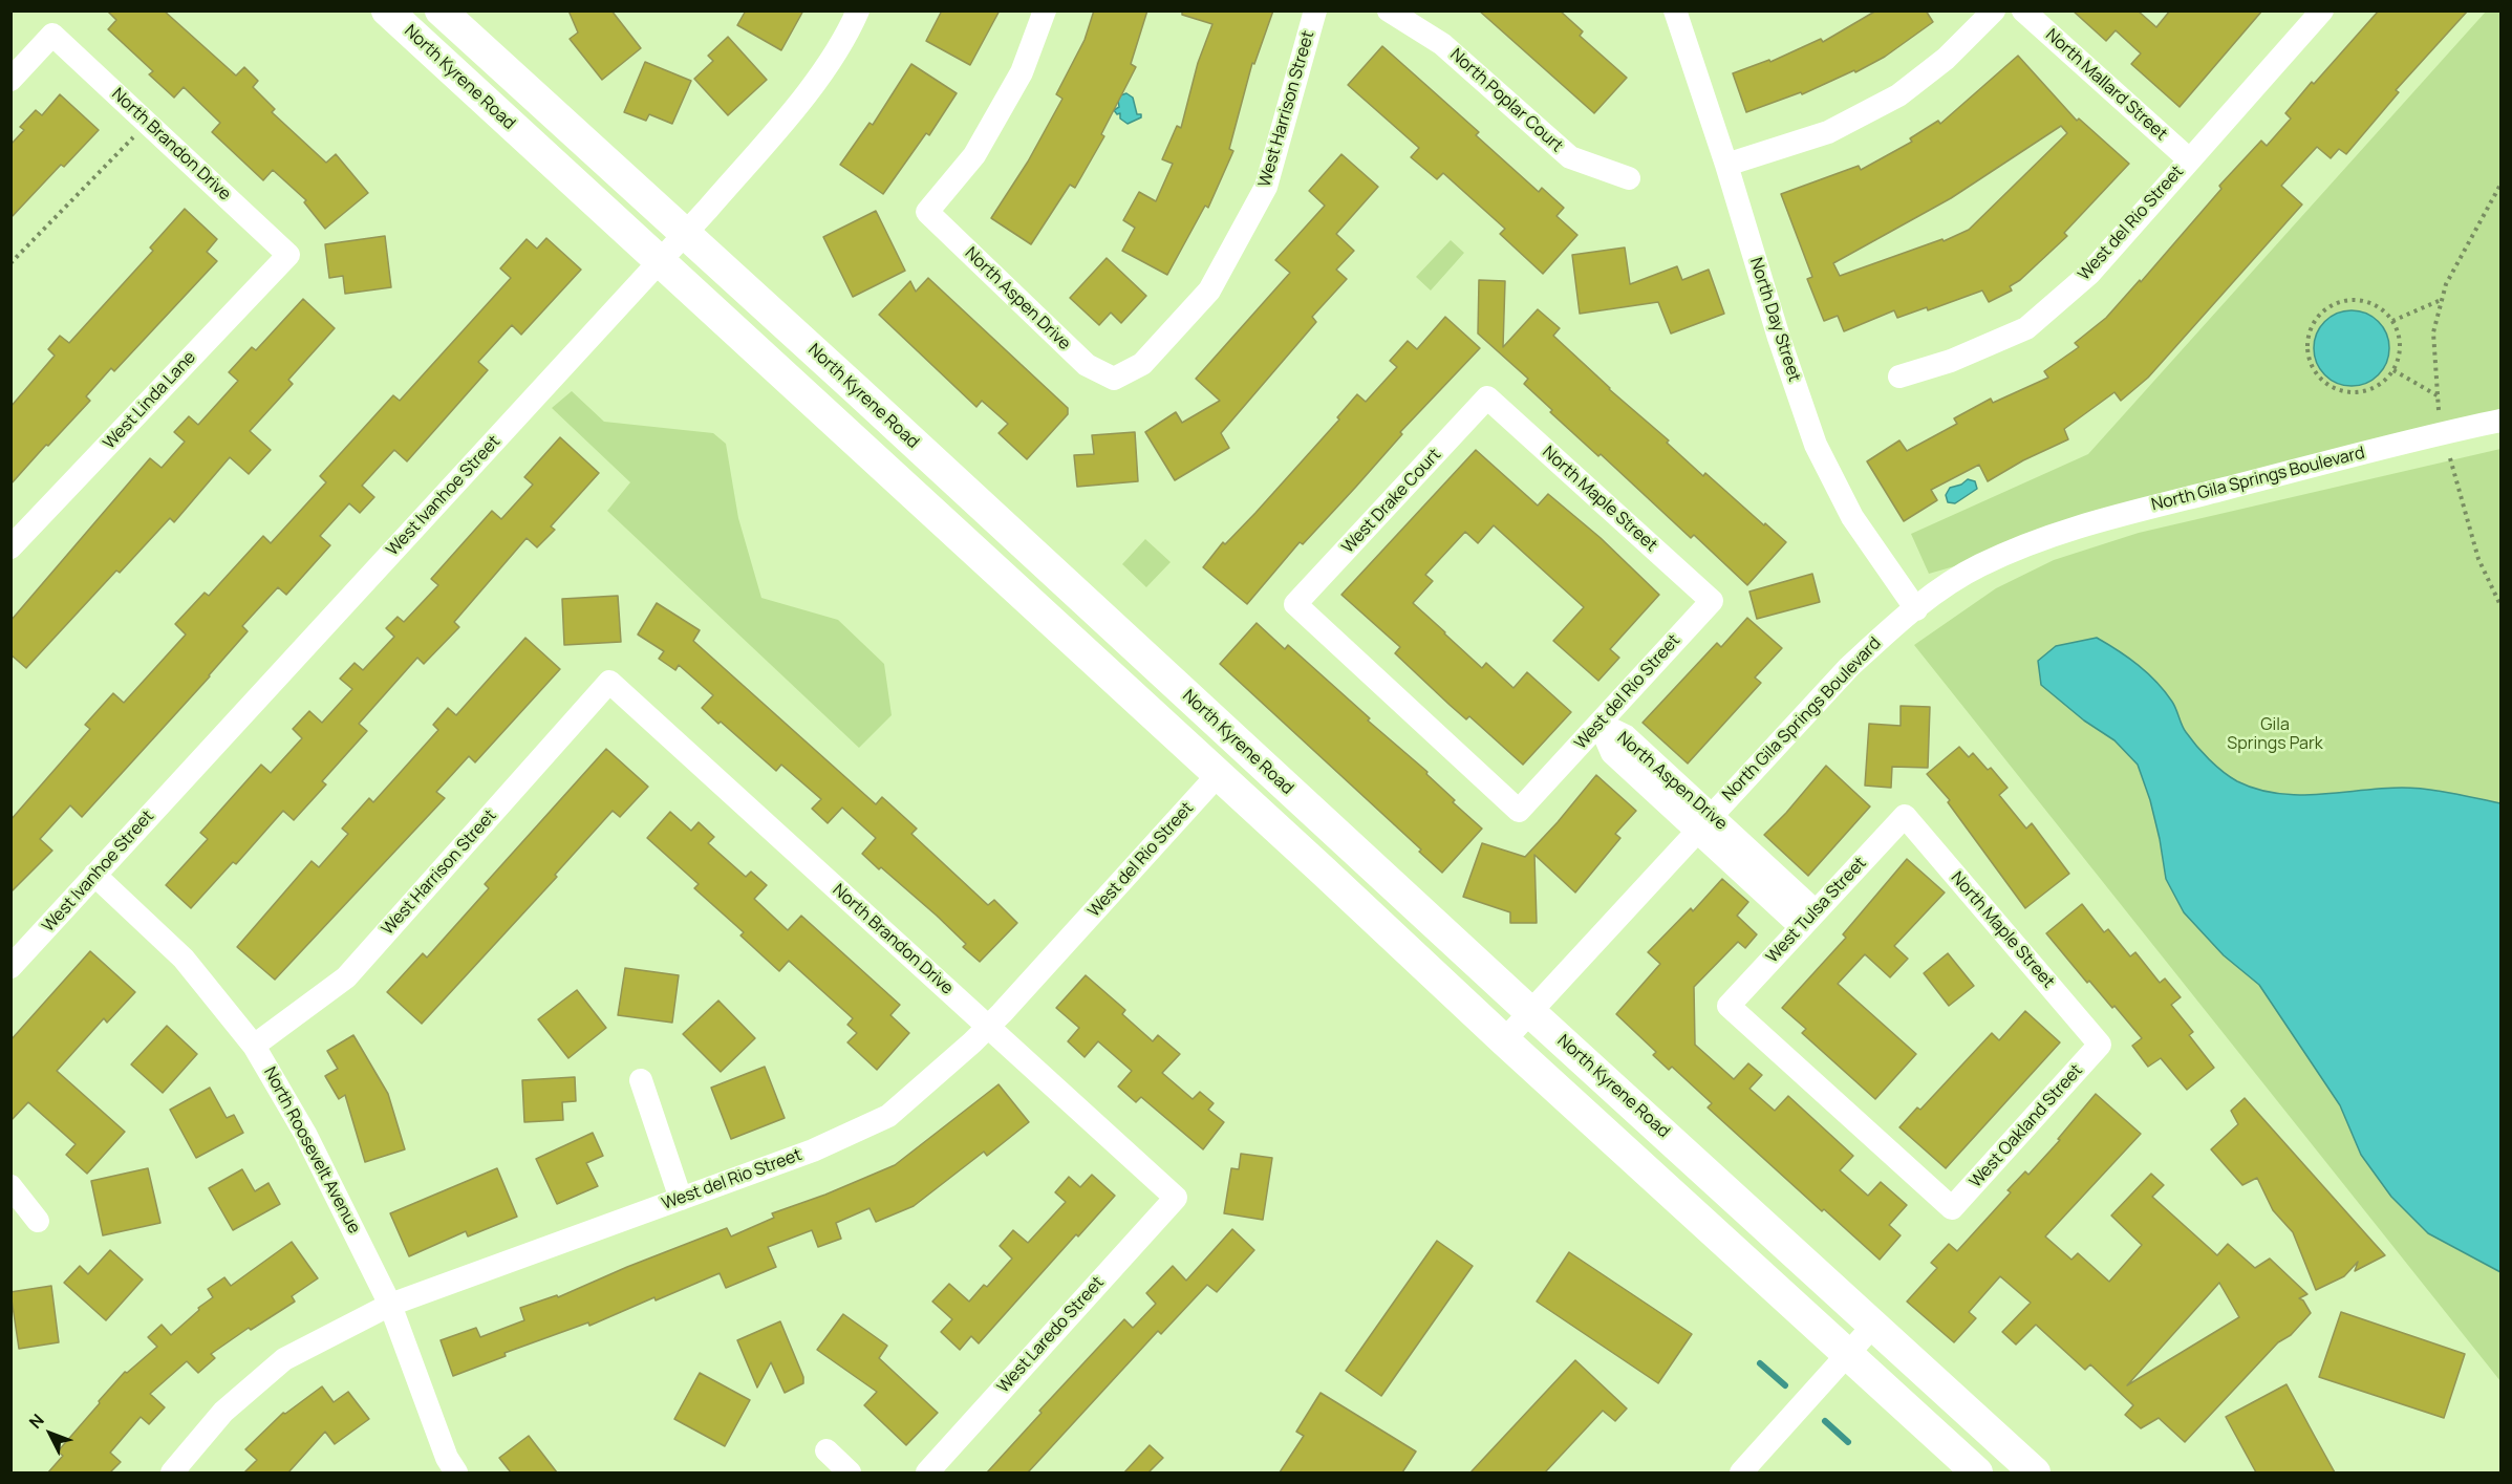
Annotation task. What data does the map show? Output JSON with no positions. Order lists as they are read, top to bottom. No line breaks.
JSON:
{"streets":{"main road":["North Kyrene Road"],"street":["North Mallard Street","North Poplar Court","West Harrison Street","North Brandon Drive","West del Rio Street","North Aspen Drive","North Day Street","West Linda Lane","North Gila Springs Boulevard","West Ivanhoe Street","North Maple Street","West Drake Court","West Tulsa Street","West Oakland Street","North Roosevelt Avenue","West Laredo Street"]},"crossings":[["North Kyrene Road","West del Rio Street"],["North Kyrene Road","North Gila Springs Boulevard"],["North Kyrene Road","West Ivanhoe Street"],["North Mallard Street","West del Rio Street"],["West Harrison Street","North Brandon Drive"],["West Harrison Street","North Aspen Drive"],["West Harrison Street","North Roosevelt Avenue"],["North Brandon Drive","West del Rio Street"],["North Brandon Drive","West Linda Lane"],["North Brandon Drive","West Laredo Street"],["West del Rio Street","North Aspen Drive"],["West del Rio Street","North Maple Street"],["West del Rio Street","West Drake Court"],["West del Rio Street","North Roosevelt Avenue"],["North Aspen Drive","North Gila Springs Boulevard"],["North Aspen Drive","West Tulsa Street"],["North Day Street","North Gila Springs Boulevard"],["West Ivanhoe Street","North Roosevelt Avenue"],["North Maple Street","West Drake Court"],["North Maple Street","West Tulsa Street"],["North Maple Street","West Oakland Street"],["West Tulsa Street","West Oakland Street"]],"parks":["Gila Springs Park"],"north":"top left"}
